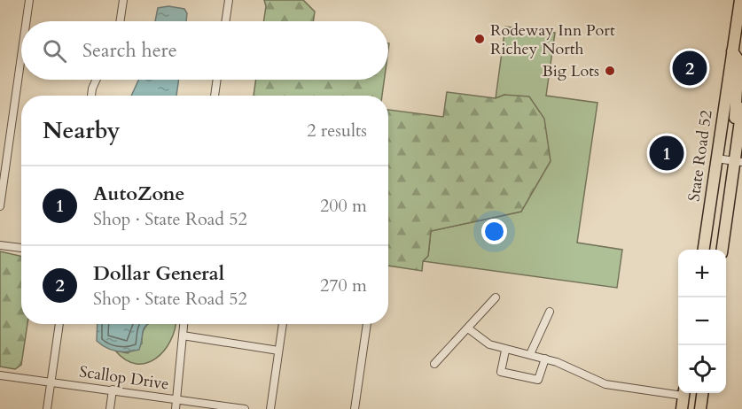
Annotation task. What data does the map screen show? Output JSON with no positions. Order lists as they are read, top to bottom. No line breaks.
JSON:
{"streets":{"main road":["State Road 52"],"street":["Scallop Drive"]},"places":["Rodeway Inn Port Richey North","Big Lots"],"page":{"search":"Search here","pins":["2","1"],"heading":["Nearby","2 results"],"list":[{"mark":"1","name":"AutoZone","note":"Shop · State Road 52","value":"200 m"},{"mark":"2","name":"Dollar General","note":"Shop · State Road 52","value":"270 m"}],"map_buttons":["+","−"]}}
